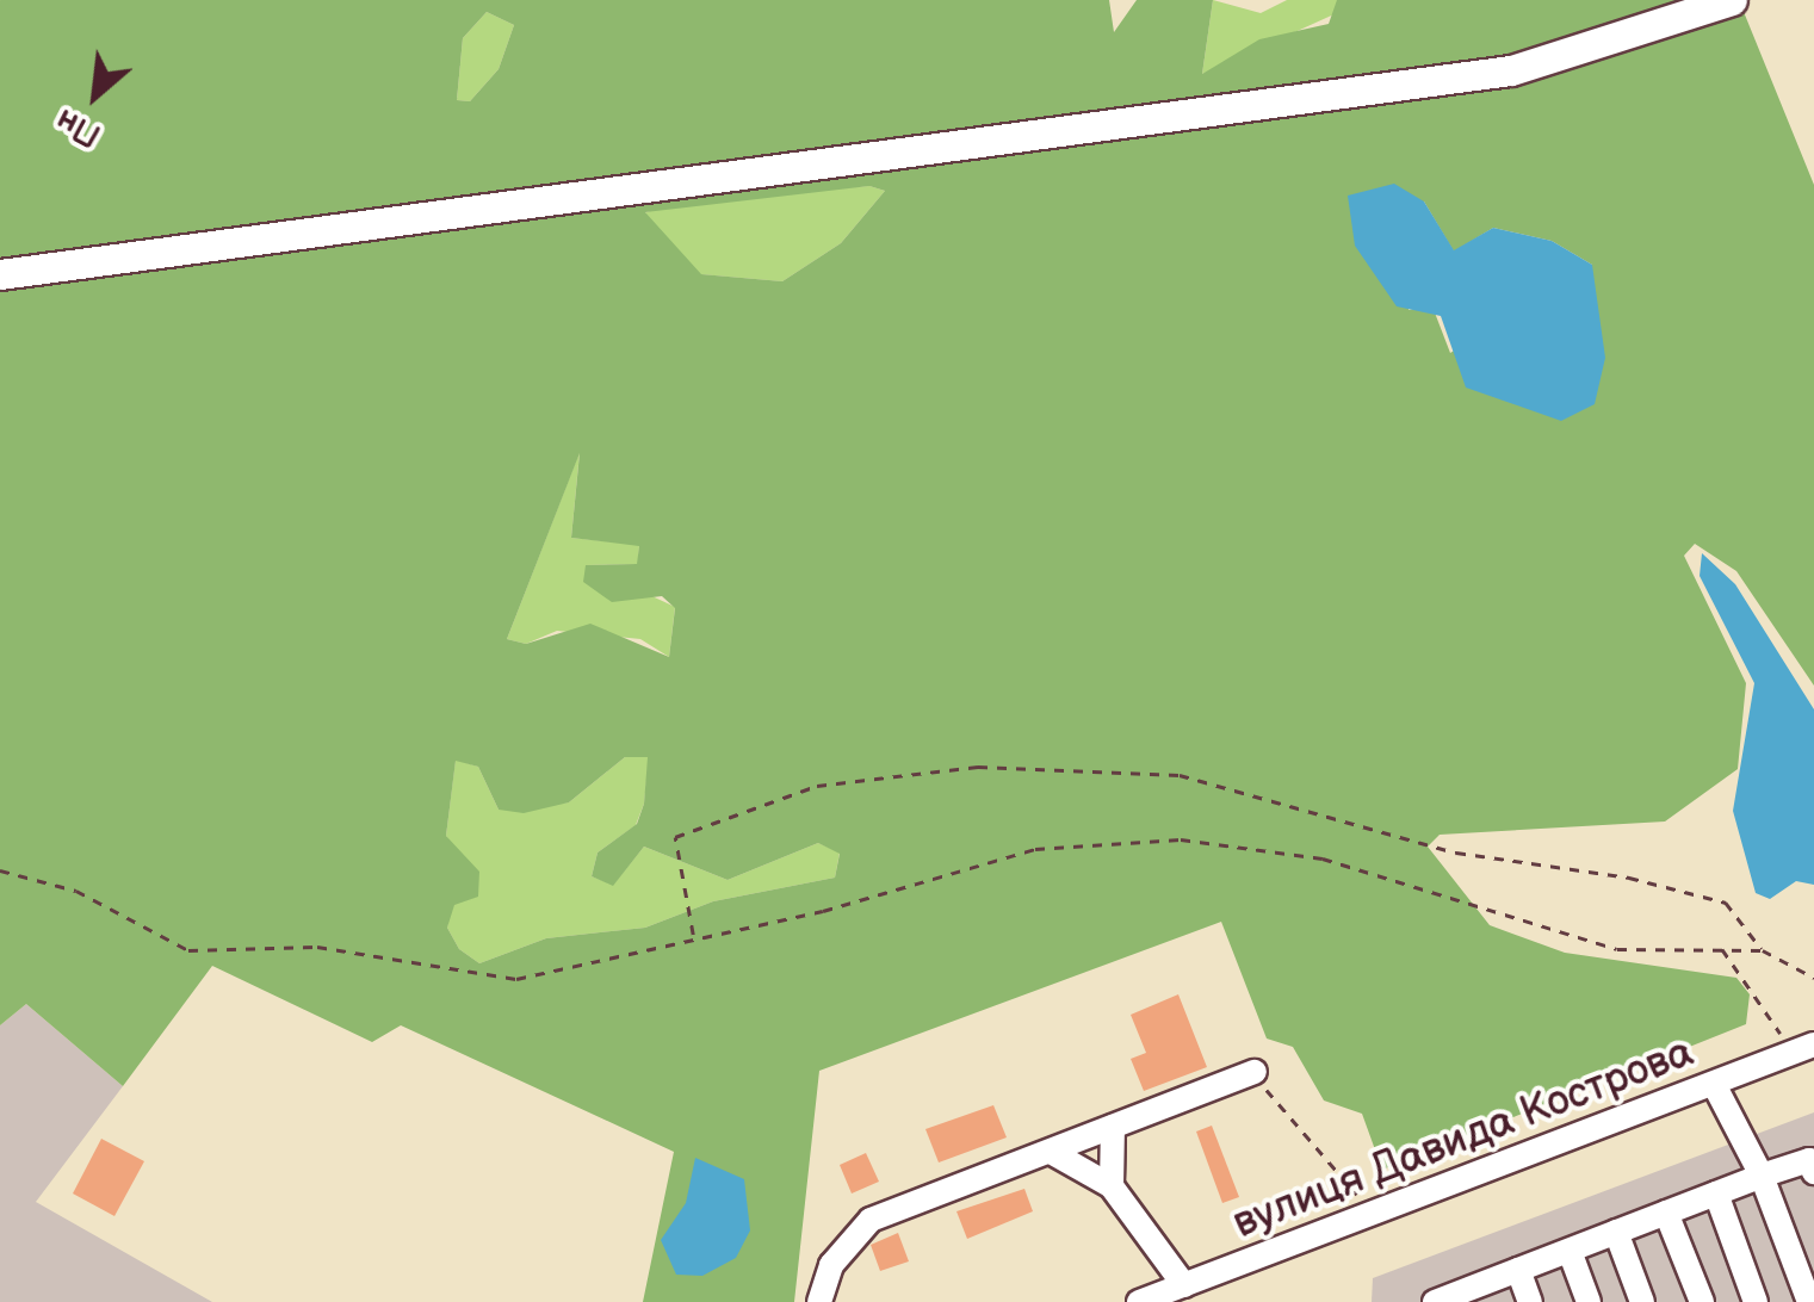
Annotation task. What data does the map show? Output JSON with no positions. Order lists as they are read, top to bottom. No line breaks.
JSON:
{"streets":{"street":["вулиця Давида Кострова"]},"north":"bottom left"}
